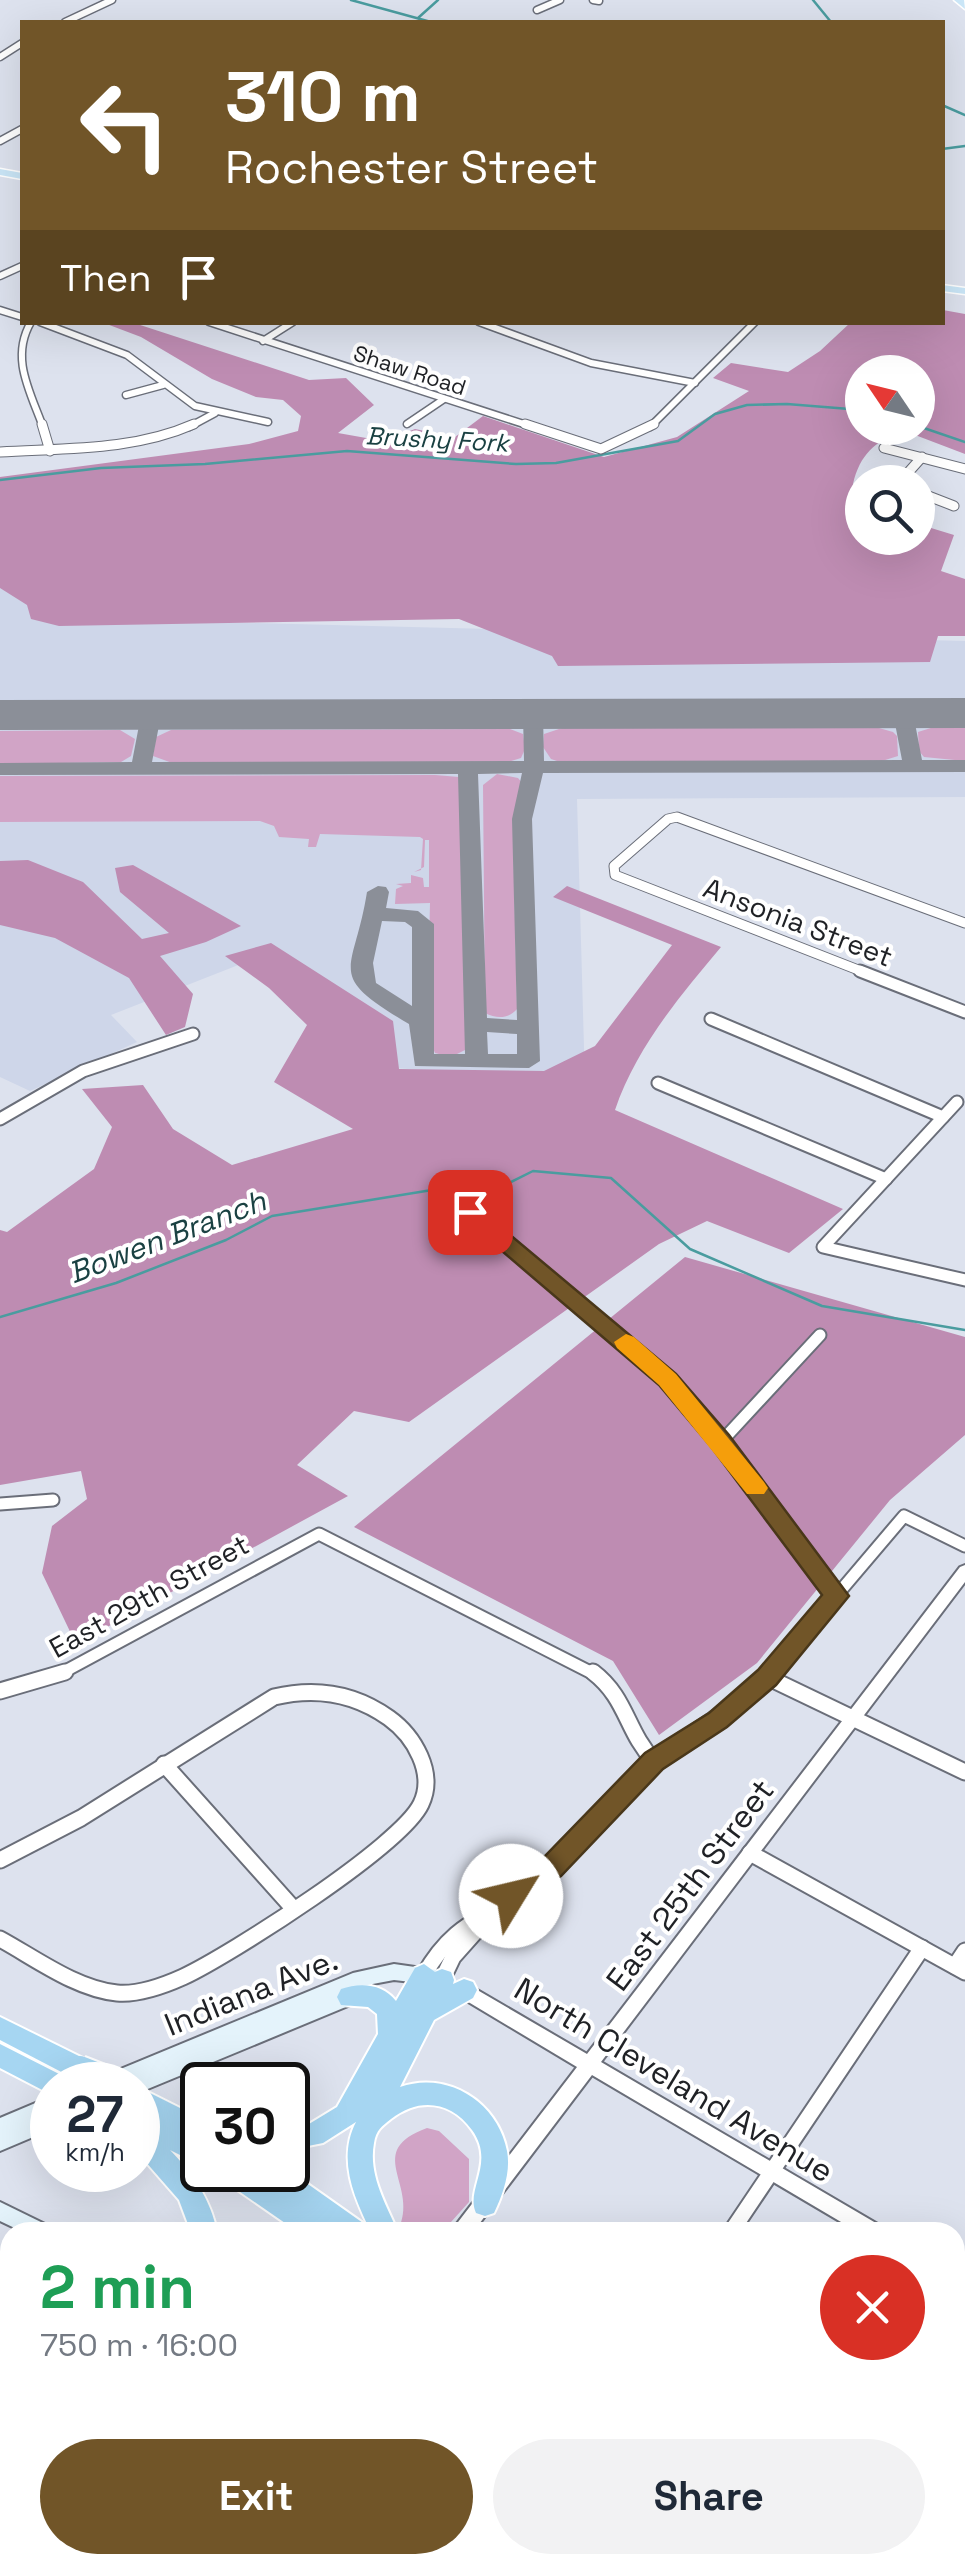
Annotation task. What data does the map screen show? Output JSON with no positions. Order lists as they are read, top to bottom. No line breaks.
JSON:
{"streets":{"main road":["Indiana Ave."],"street":["Shaw Road","Ansonia Street","East 29th Street","East 25th Street","North Cleveland Avenue"]},"crossings":[["East 25th Street","North Cleveland Avenue"],["Indiana Ave.","North Cleveland Avenue"]],"water":["Brushy Fork","Bowen Branch"],"north":"top left","page":{"turn":["310 m","Rochester Street"],"then":"Then","speed":"27 km/h","limit":"30","heading":["2 min","750 m · 16:00"],"buttons":["Exit","Share"]}}
